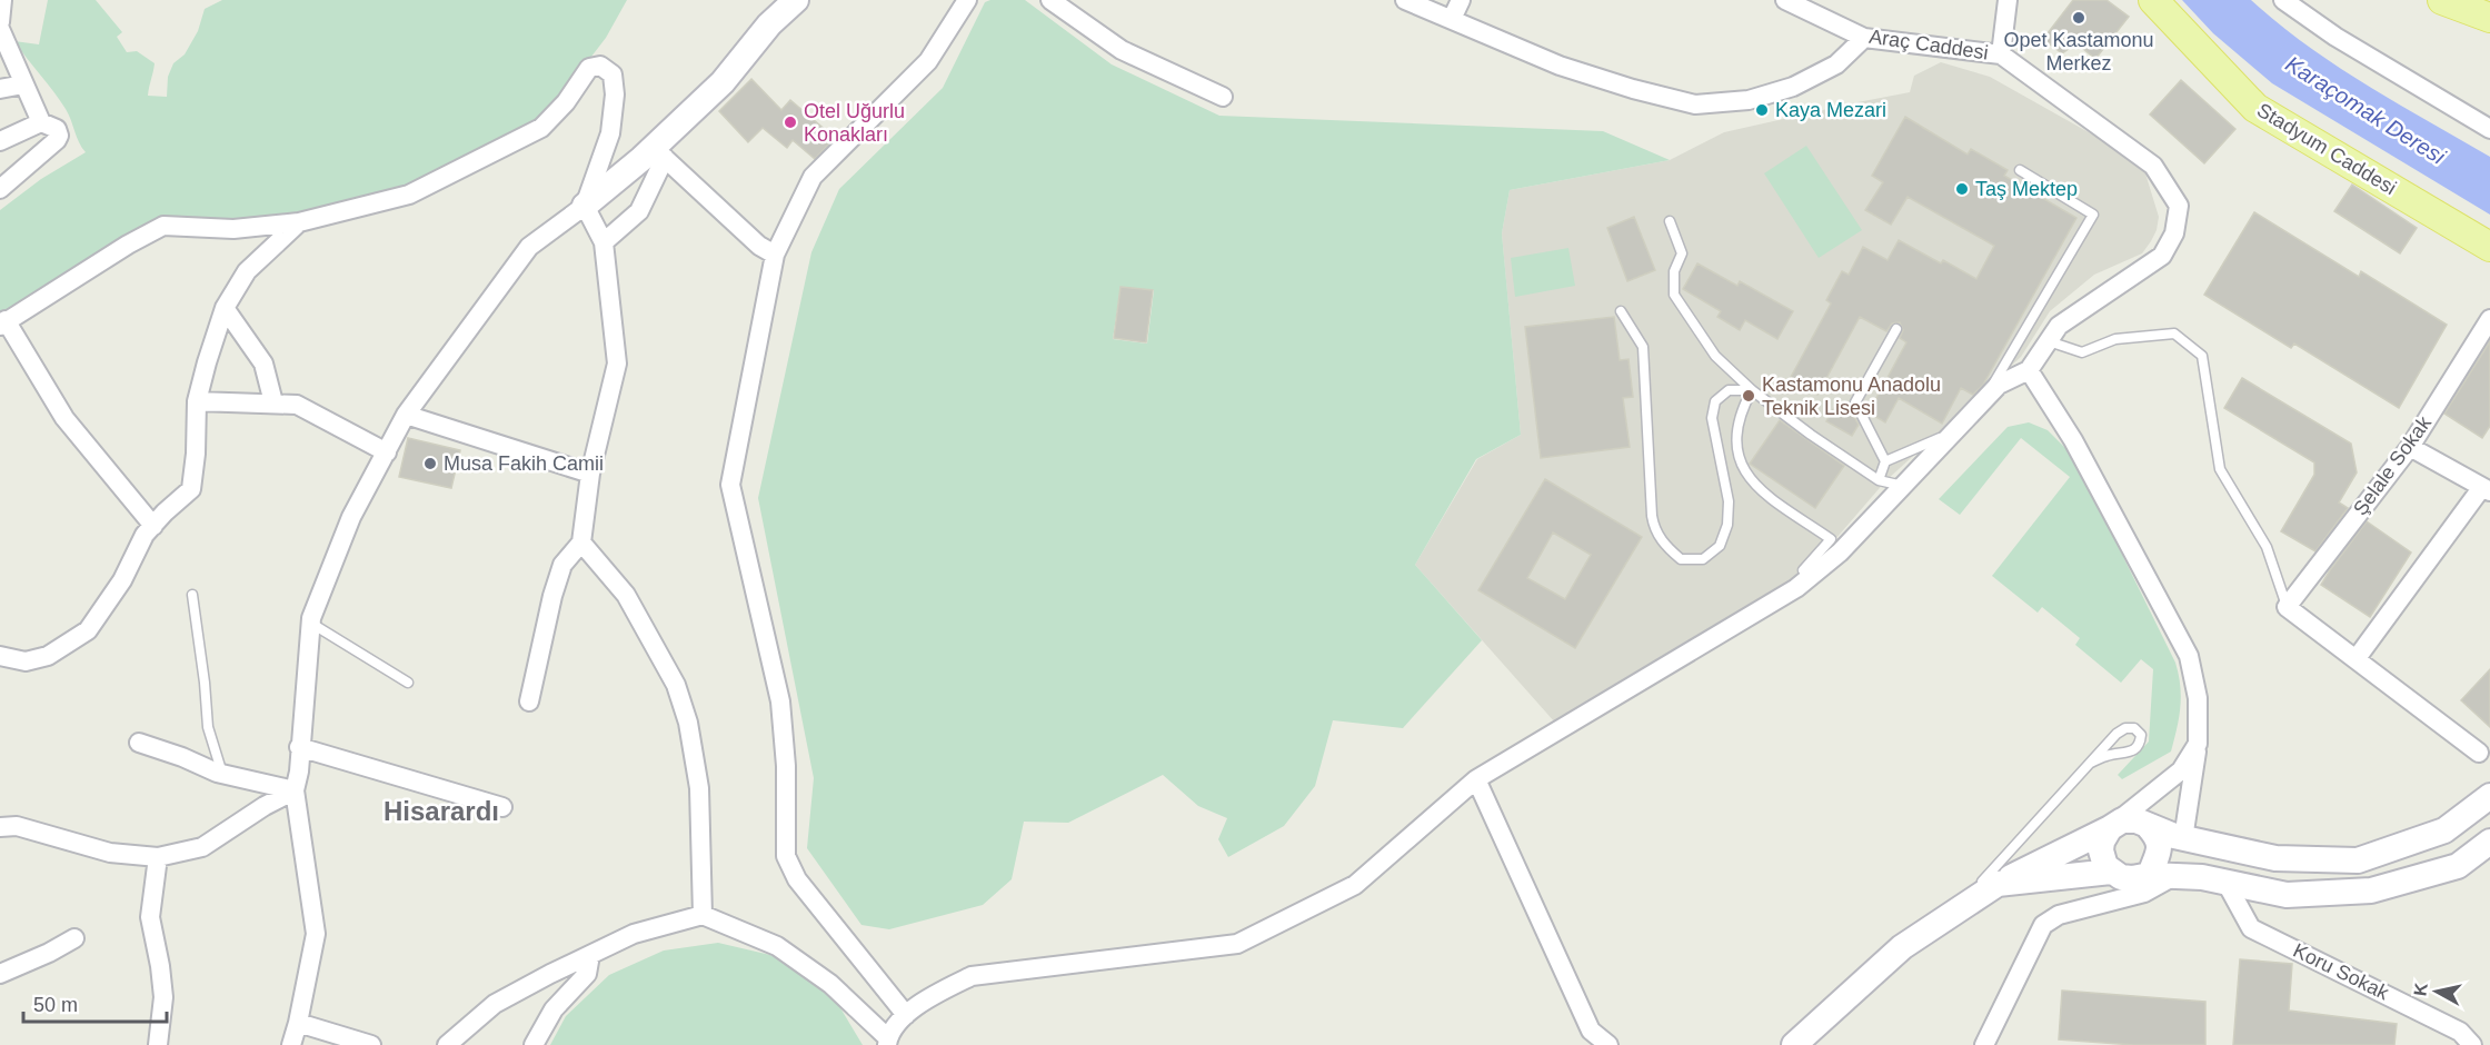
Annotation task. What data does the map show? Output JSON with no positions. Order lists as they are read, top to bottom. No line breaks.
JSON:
{"streets":{"main road":["Stadyum Caddesi"],"street":["Araç Caddesi","Şelale Sokak","Koru Sokak"]},"districts":["Hisarardı"],"water":["Karaçomak Deresi"],"places":["Opet Kastamonu Merkez","Kaya Mezari","Otel Uğurlu Konakları","Taş Mektep","Kastamonu Anadolu Teknik Lisesi","Musa Fakih Camii"],"scale_bar":"50 m","north":"left"}
